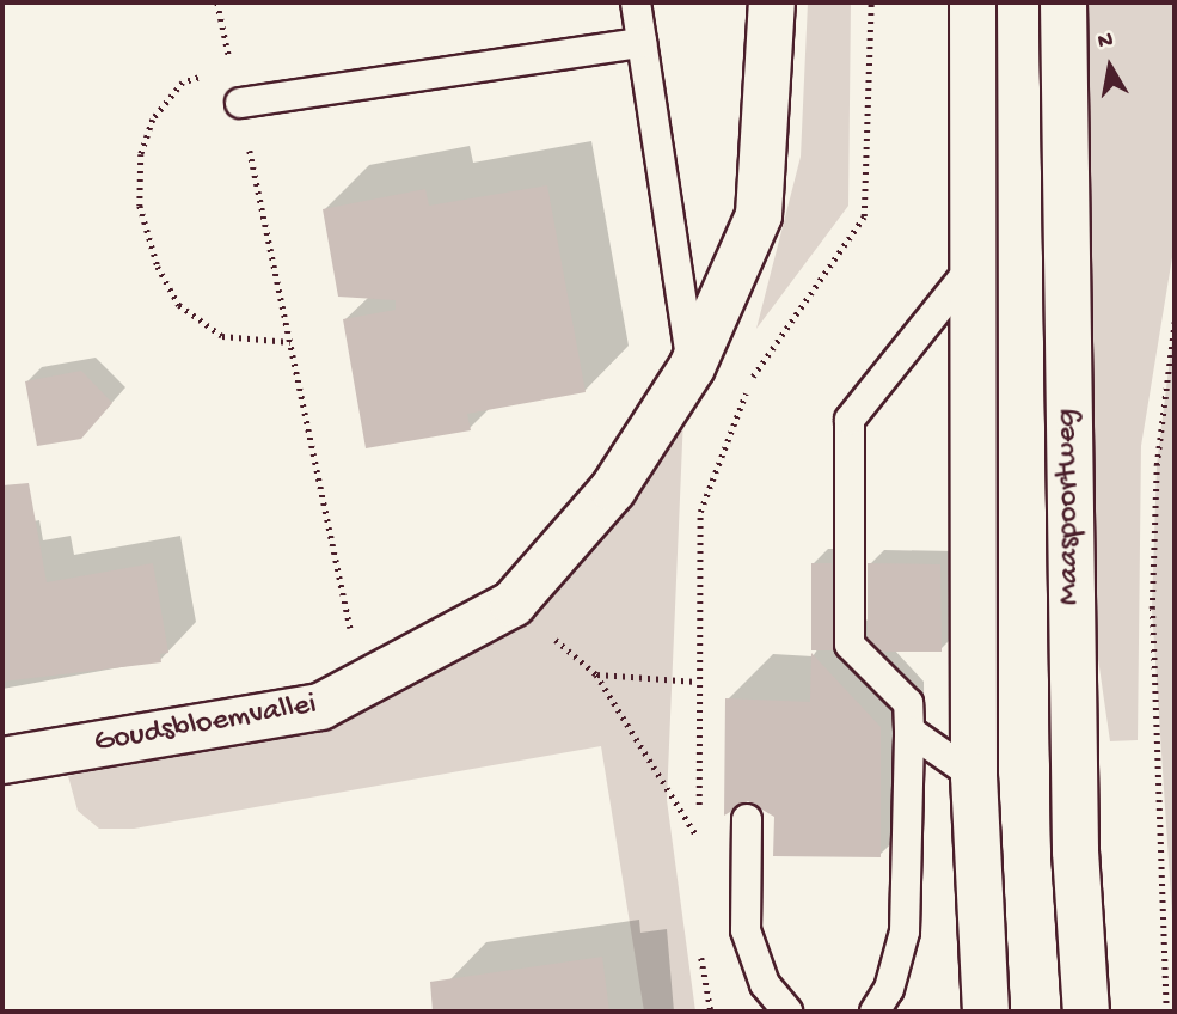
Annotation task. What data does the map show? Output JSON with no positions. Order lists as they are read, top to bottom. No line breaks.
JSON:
{"streets":{"main road":["Maaspoortweg","Goudsbloemvallei"]},"north":"top"}
